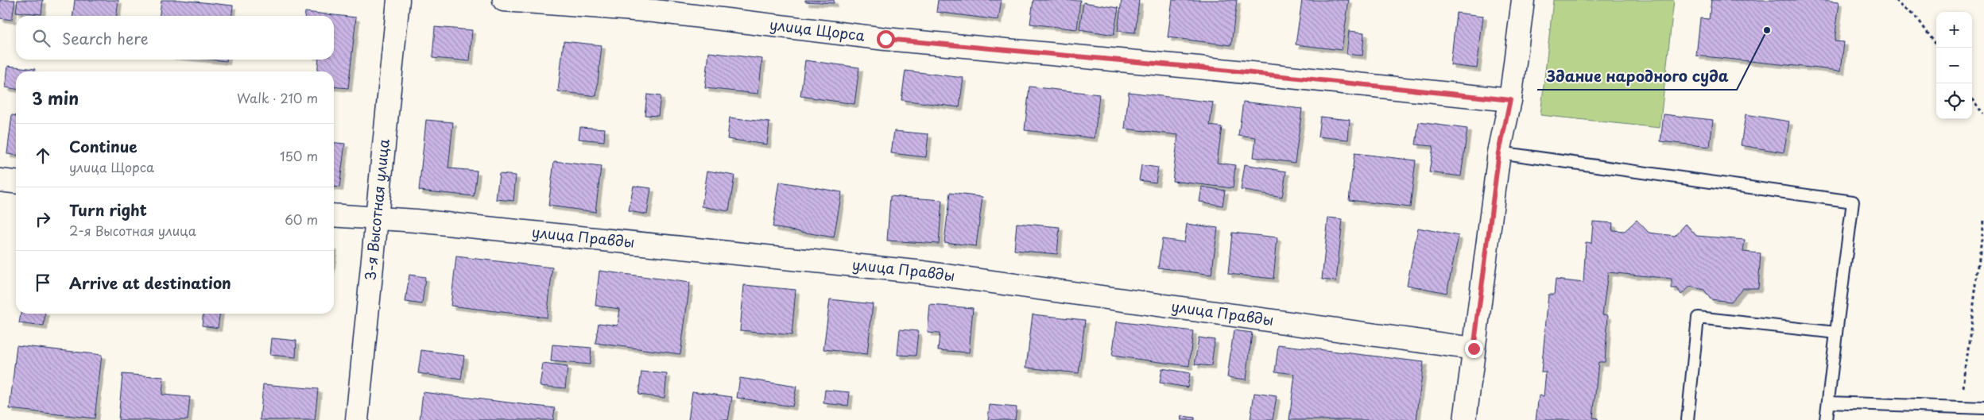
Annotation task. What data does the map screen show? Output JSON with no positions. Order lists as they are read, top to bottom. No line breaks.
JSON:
{"streets":{"street":["улица Щорса","3-я Высотная улица","улица Правды"]},"crossings":[["3-я Высотная улица","улица Правды"]],"places":["Здание народного суда"],"page":{"map_buttons":["+","−"],"search":"Search here","heading":["3 min","Walk · 210 m"],"list":[["Continue","улица Щорса","150 m"],["Turn right","2-я Высотная улица","60 m"],"Arrive at destination"]}}
